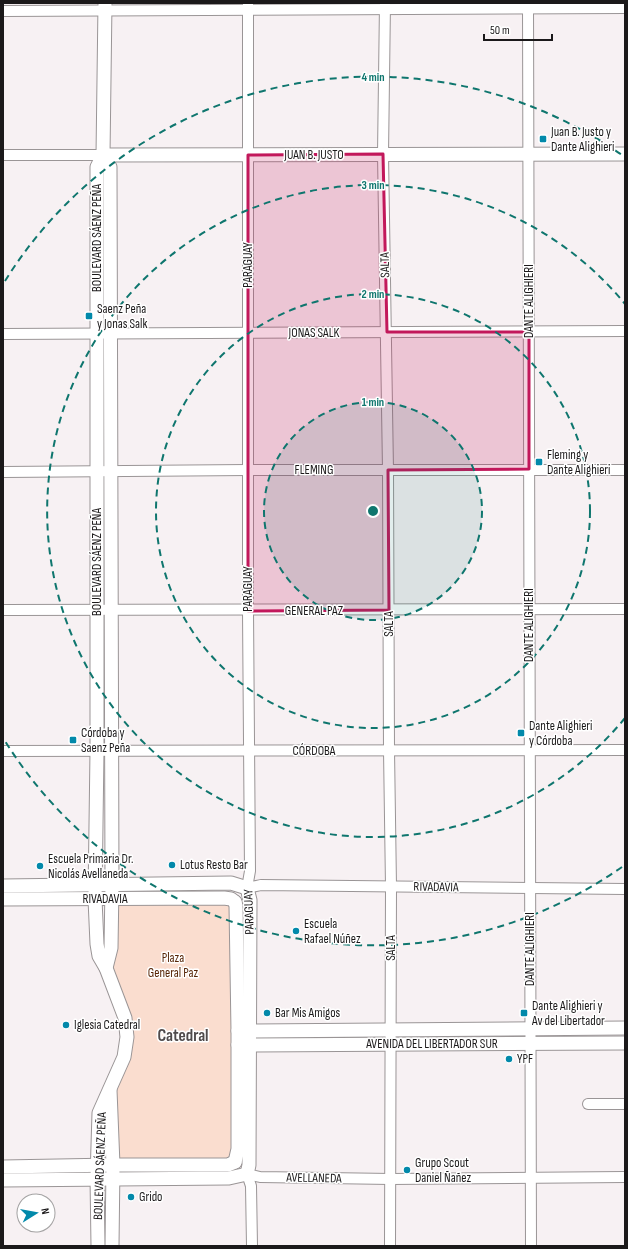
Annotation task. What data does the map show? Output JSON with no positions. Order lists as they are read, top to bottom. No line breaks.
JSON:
{"streets":{"main road":["JUAN B. JUSTO","BOULEVARD SÁENZ PEÑA","PARAGUAY","RIVADAVIA","AVENIDA DEL LIBERTADOR SUR","AVELLANEDA"],"street":["SALTA","DANTE ALIGHIERI","JONAS SALK","FLEMING","GENERAL PAZ","CÓRDOBA"]},"crossings":[["JUAN B. JUSTO","BOULEVARD SÁENZ PEÑA"],["JUAN B. JUSTO","PARAGUAY"],["JUAN B. JUSTO","SALTA"],["JUAN B. JUSTO","DANTE ALIGHIERI"],["BOULEVARD SÁENZ PEÑA","JONAS SALK"],["BOULEVARD SÁENZ PEÑA","FLEMING"],["BOULEVARD SÁENZ PEÑA","GENERAL PAZ"],["BOULEVARD SÁENZ PEÑA","CÓRDOBA"],["BOULEVARD SÁENZ PEÑA","RIVADAVIA"],["BOULEVARD SÁENZ PEÑA","AVELLANEDA"],["PARAGUAY","JONAS SALK"],["PARAGUAY","FLEMING"],["PARAGUAY","GENERAL PAZ"],["PARAGUAY","CÓRDOBA"],["PARAGUAY","RIVADAVIA"],["PARAGUAY","AVENIDA DEL LIBERTADOR SUR"],["PARAGUAY","AVELLANEDA"],["SALTA","JONAS SALK"],["SALTA","FLEMING"],["SALTA","GENERAL PAZ"],["SALTA","CÓRDOBA"],["SALTA","RIVADAVIA"],["SALTA","AVENIDA DEL LIBERTADOR SUR"],["SALTA","AVELLANEDA"],["DANTE ALIGHIERI","JONAS SALK"],["DANTE ALIGHIERI","FLEMING"],["DANTE ALIGHIERI","GENERAL PAZ"],["DANTE ALIGHIERI","CÓRDOBA"],["DANTE ALIGHIERI","RIVADAVIA"],["DANTE ALIGHIERI","AVENIDA DEL LIBERTADOR SUR"],["DANTE ALIGHIERI","AVELLANEDA"]],"districts":["Catedral"],"parks":["Plaza General Paz"],"places":{"transit":["Juan B. Justo y Dante Alighieri","Saenz Peña y Jonas Salk","Fleming y Dante Alighieri","Dante Alighieri y Córdoba","Córdoba y Saenz Peña","Dante Alighieri y Av del Libertador"],"other":["Lotus Resto Bar","Escuela Primaria Dr. Nicolás Avellaneda","Escuela Rafael Núñez","Bar Mis Amigos","Iglesia Catedral","YPF","Grupo Scout Daniel Ñañez","Grido"]},"scale_bar":"50 m","north":"right","rings":["4 min","3 min","2 min","1 min"]}
